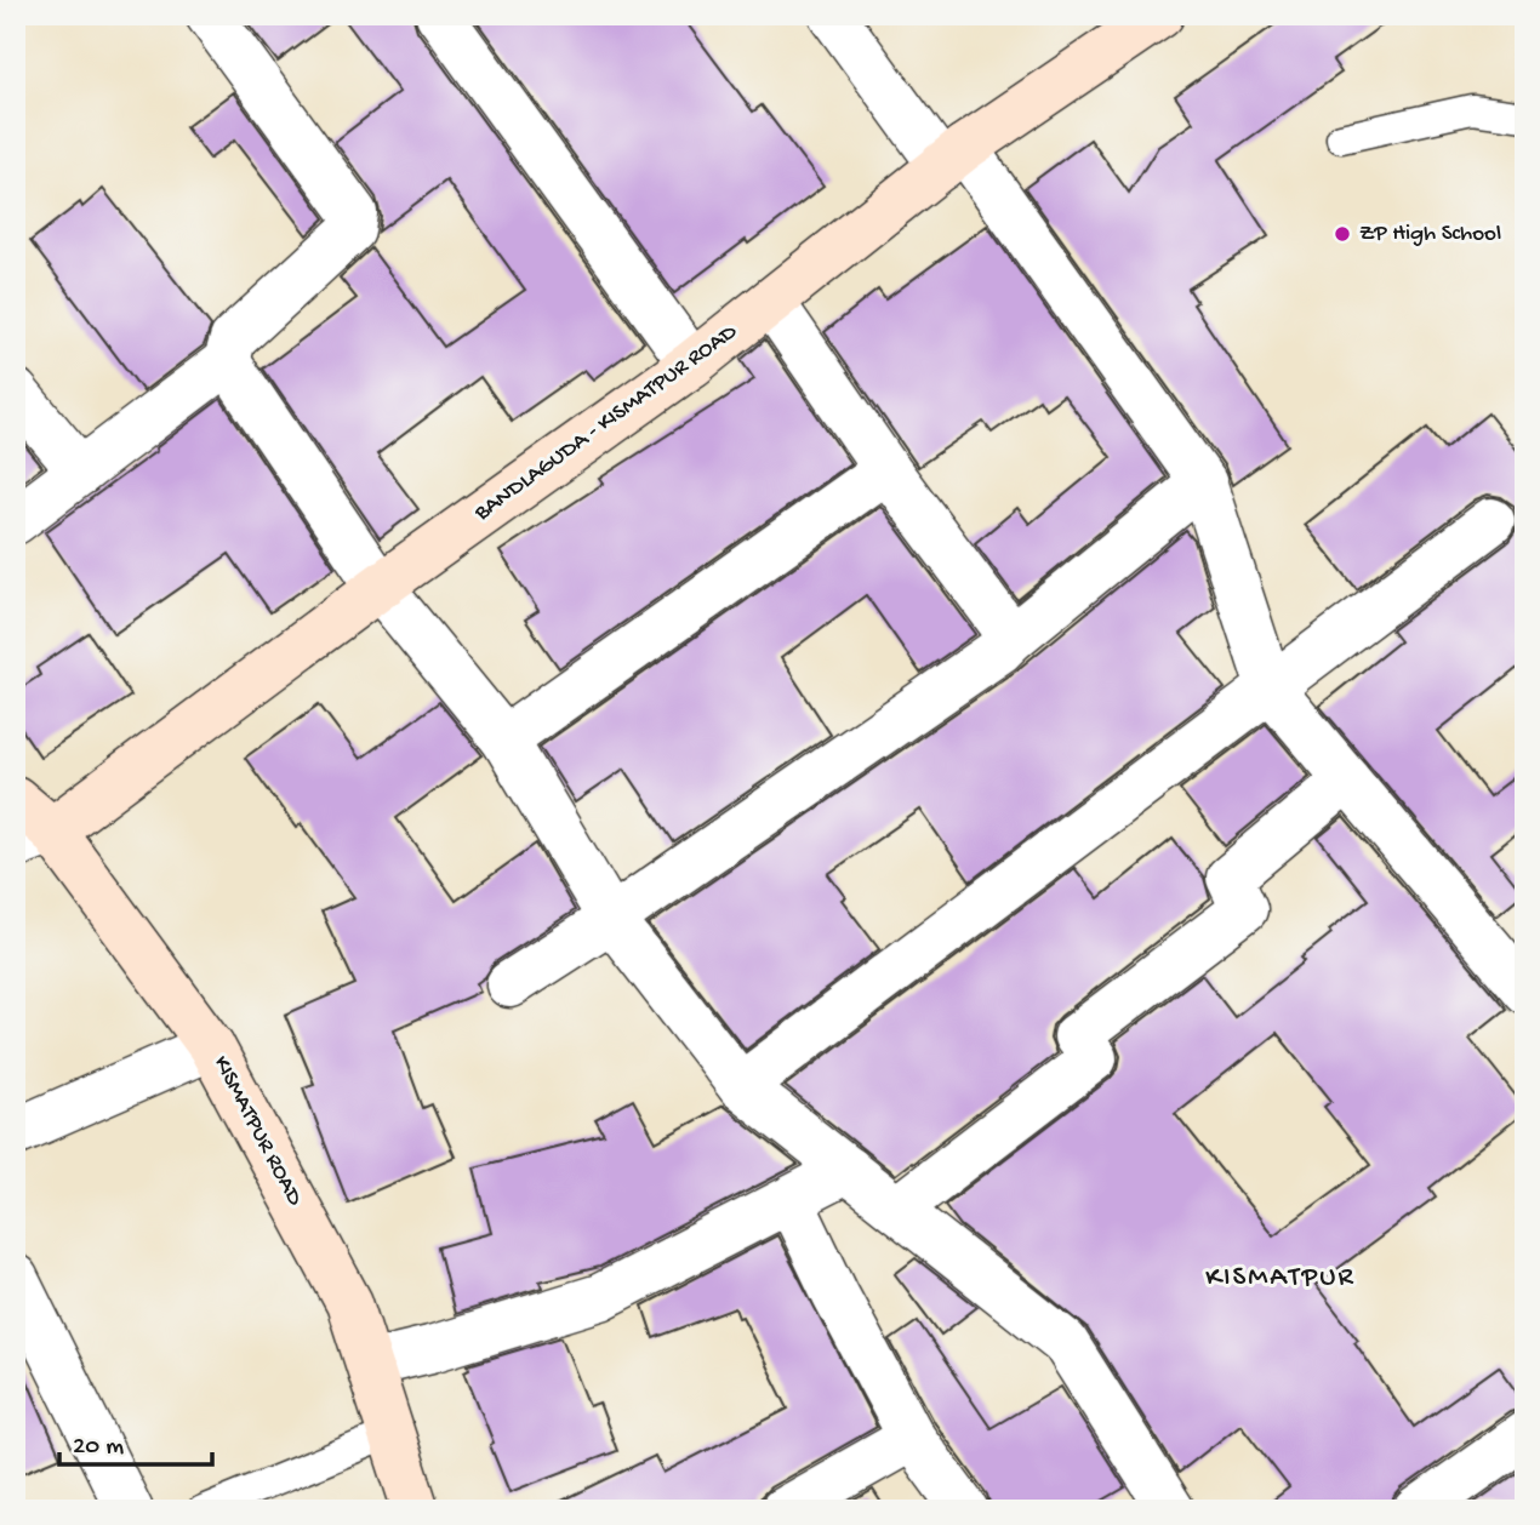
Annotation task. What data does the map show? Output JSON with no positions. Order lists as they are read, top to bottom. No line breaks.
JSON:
{"streets":{"street":["BANDLAGUDA - KISMATPUR ROAD","KISMATPUR ROAD"]},"crossings":[["BANDLAGUDA - KISMATPUR ROAD","KISMATPUR ROAD"]],"districts":["KISMATPUR"],"places":["ZP High School"],"scale_bar":"20 m"}
